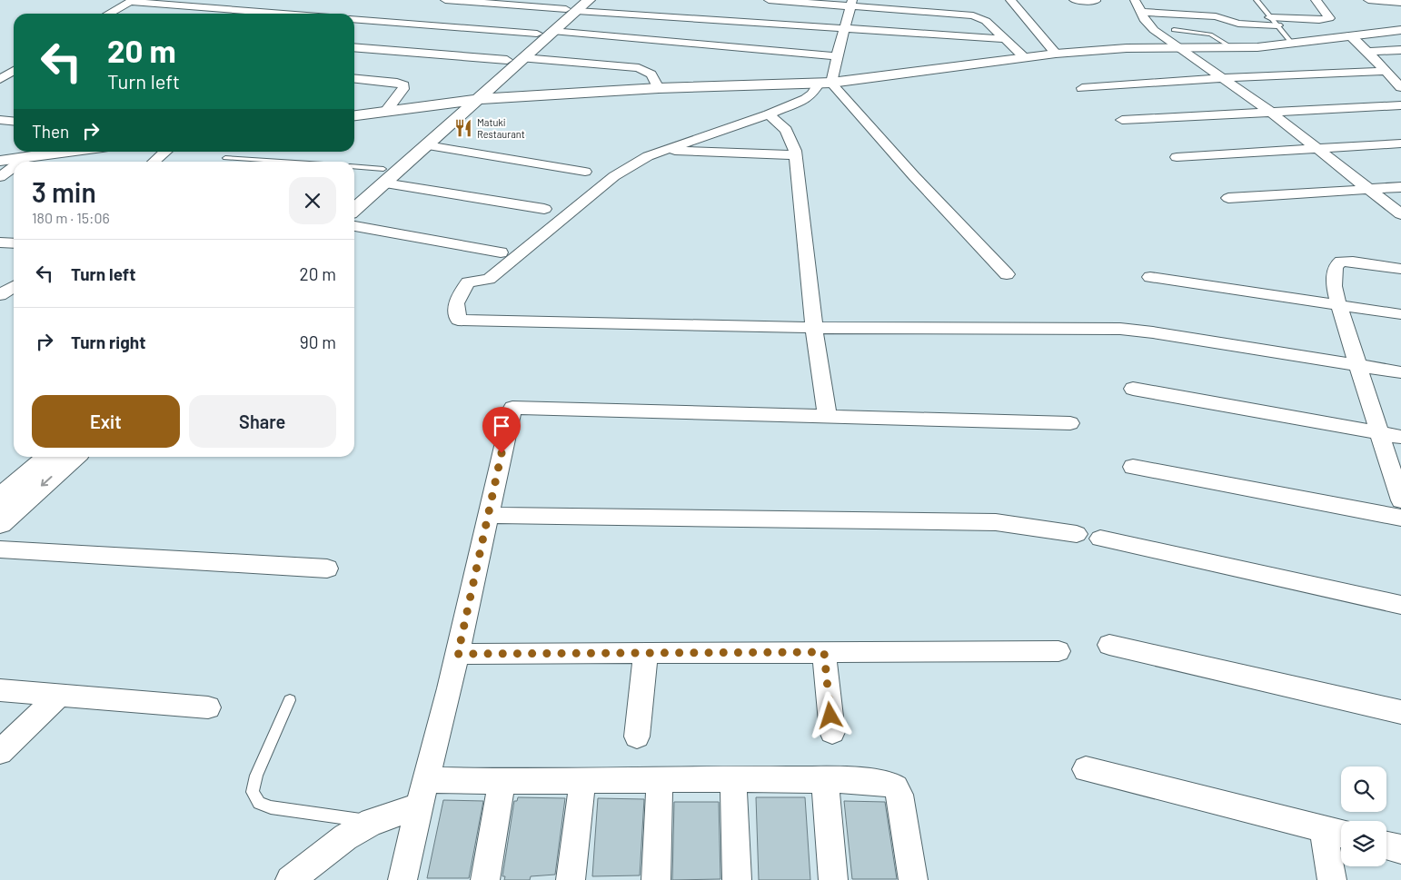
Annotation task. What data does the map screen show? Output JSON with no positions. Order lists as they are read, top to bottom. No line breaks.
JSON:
{"places":{"restaurant":["Matuki Restaurant"]},"page":{"turn":["20 m","Turn left"],"then":"Then","heading":["3 min","180 m · 15:06"],"list":[{"name":"Turn left","value":"20 m"},{"name":"Turn right","value":"90 m"}],"buttons":["Exit","Share"]}}
